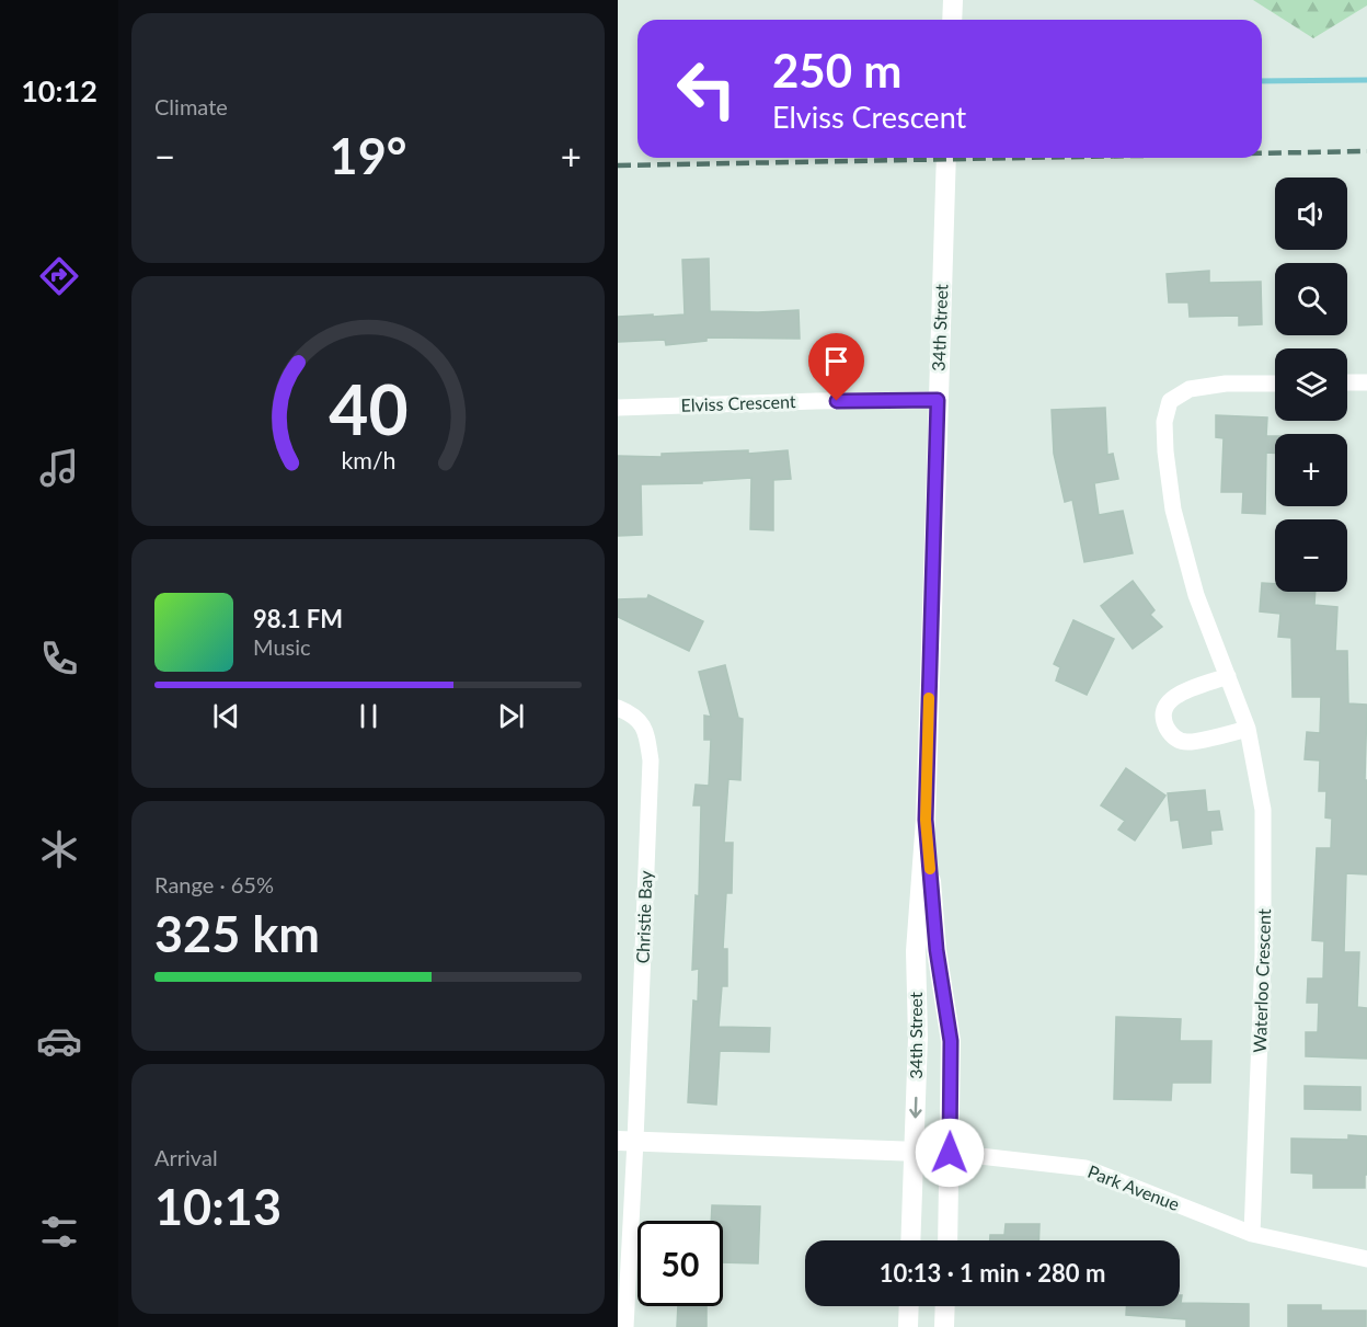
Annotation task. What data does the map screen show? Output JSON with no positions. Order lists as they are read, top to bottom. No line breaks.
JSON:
{"streets":{"main road":["34th Street","Park Avenue"],"street":["Elviss Crescent","Christie Bay","Waterloo Crescent"]},"crossings":[["34th Street","Elviss Crescent"],["34th Street","Park Avenue"],["Christie Bay","Park Avenue"],["Waterloo Crescent","Park Avenue"]],"page":{"tabs":"10:12","tile":["Climate",["Range · 65%","325 km"],["Arrival","10:13"]],"turn":["250 m","Elviss Crescent"],"heat":["−","19°","+"],"map_buttons":["+","−"],"song":["98.1 FM","Music"],"limit":"50","trip":"10:13 · 1 min · 280 m","gauge":["40","km/h"]}}
